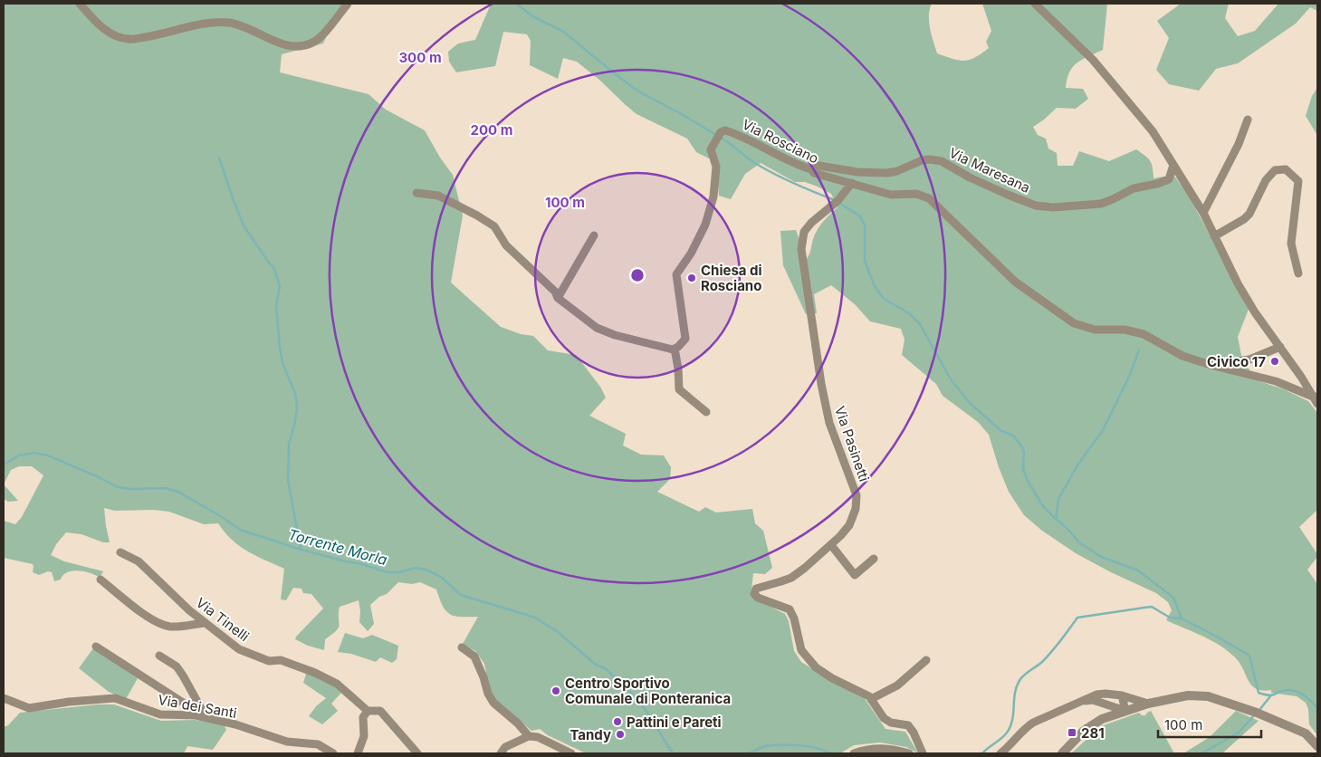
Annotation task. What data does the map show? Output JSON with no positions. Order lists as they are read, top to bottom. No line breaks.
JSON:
{"streets":{"street":["Via Rosciano","Via Maresana","Via Pasinetti","Via Tinelli","Via dei Santi"]},"crossings":[["Via Rosciano","Via Maresana"],["Via Rosciano","Via Pasinetti"]],"water":["Torrente Morla"],"places":{"other":["Chiesa di Rosciano","Civico 17","Centro Sportivo Comunale di Ponteranica","Pattini e Pareti","Tandy"],"transit":["281"]},"scale_bar":"100 m","rings":["300 m","200 m","100 m"]}
